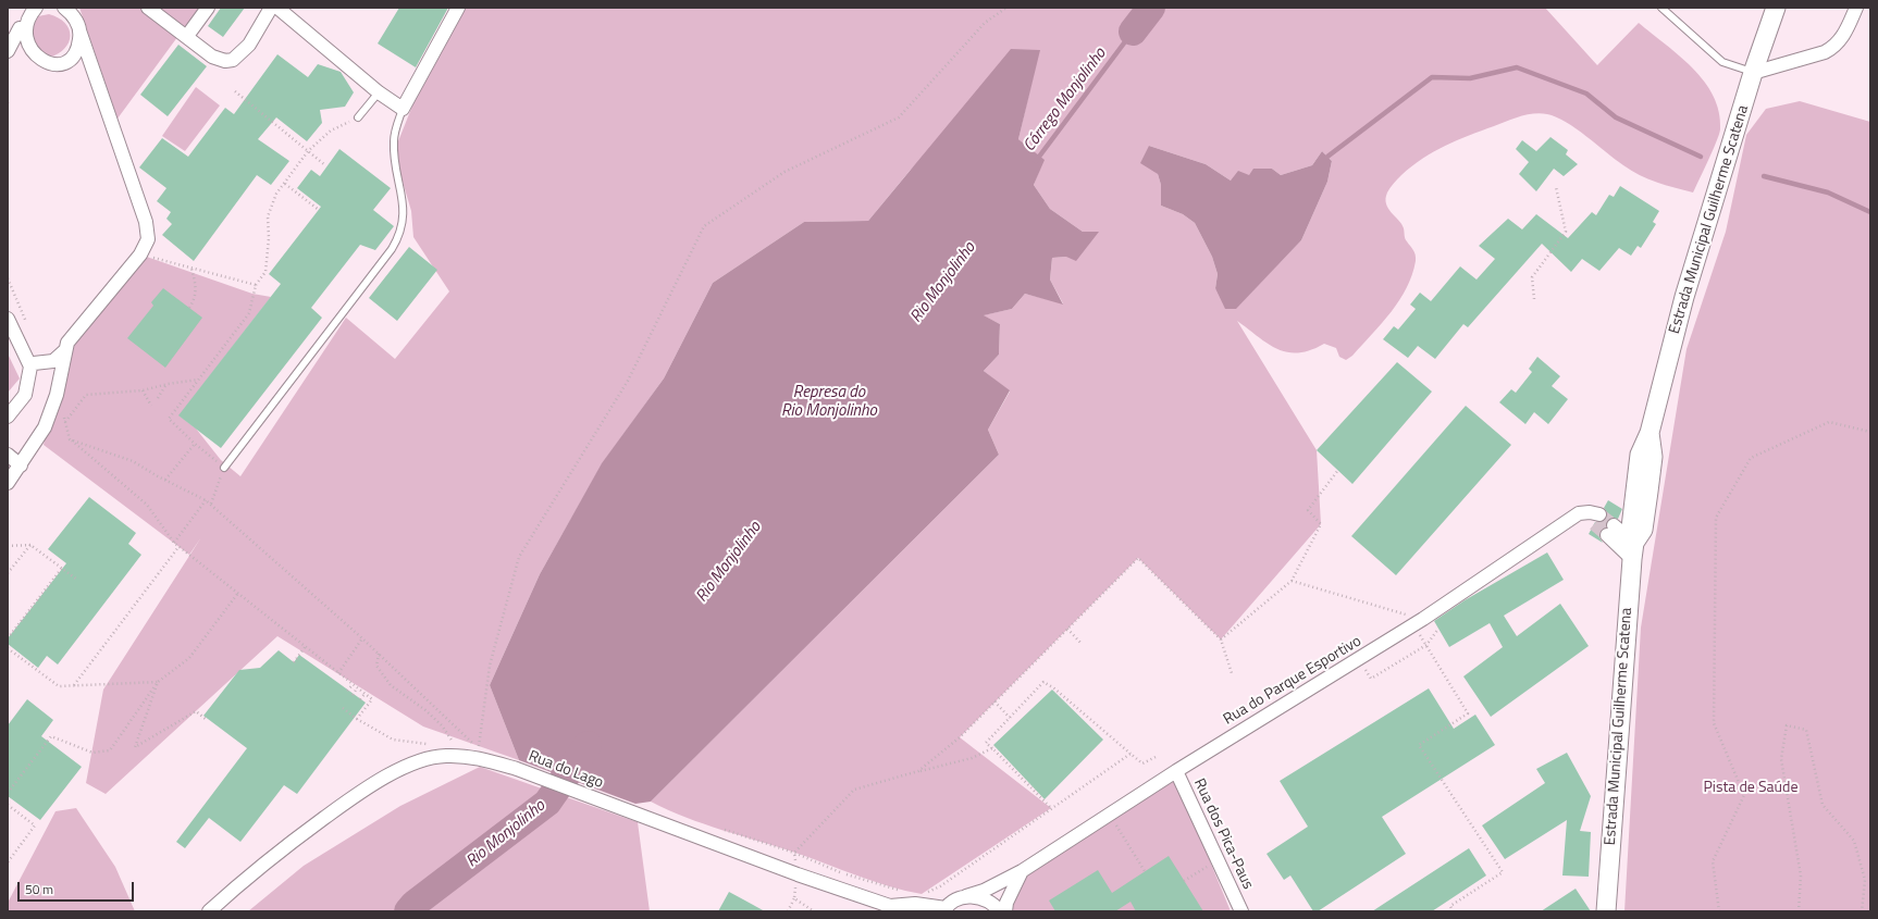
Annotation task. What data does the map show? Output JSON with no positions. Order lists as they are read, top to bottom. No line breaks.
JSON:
{"streets":{"main road":["Estrada Municipal Guilherme Scatena"],"street":["Rua do Parque Esportivo","Rua do Lago","Rua dos Pica-Paus"]},"crossings":[["Rua do Parque Esportivo","Rua do Lago"],["Rua do Parque Esportivo","Rua dos Pica-Paus"]],"water":["Córrego Monjolinho","Rio Monjolinho","Represa do Rio Monjolinho"],"parks":["Pista de Saúde"],"scale_bar":"50 m"}
